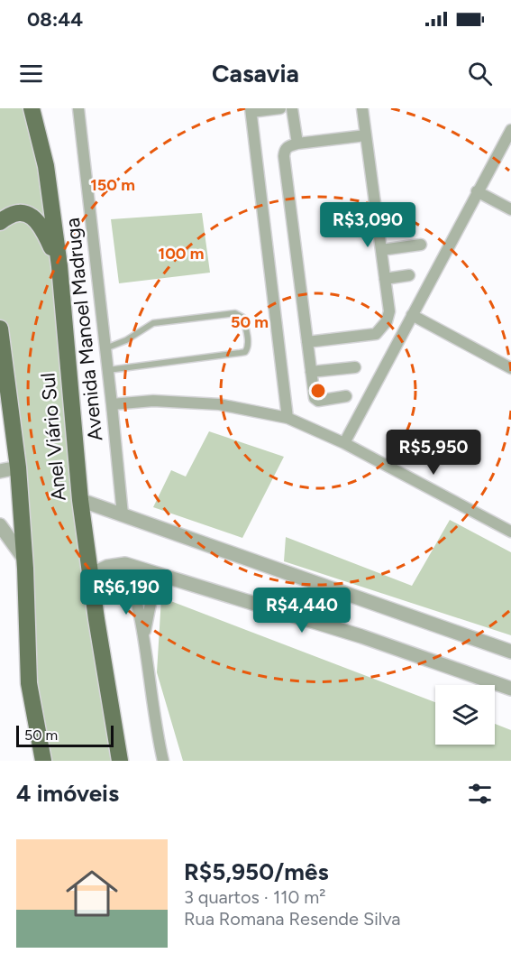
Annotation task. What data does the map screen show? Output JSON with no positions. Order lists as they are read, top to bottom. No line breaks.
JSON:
{"streets":{"main road":["Anel Viário Sul"],"street":["Avenida Manoel Madruga"]},"scale_bar":"50 m","page":{"status":"08:44","header":"Casavia","price":["R$3,090","R$5,950","R$6,190","R$4,440"],"scale":"50 m","heading":"4 imóveis","list":[{"name":"R$5,950/mês","note":"3 quartos · 110 m² · Rua Romana Resende Silva"}]},"rings":["150 m","100 m","50 m"]}
